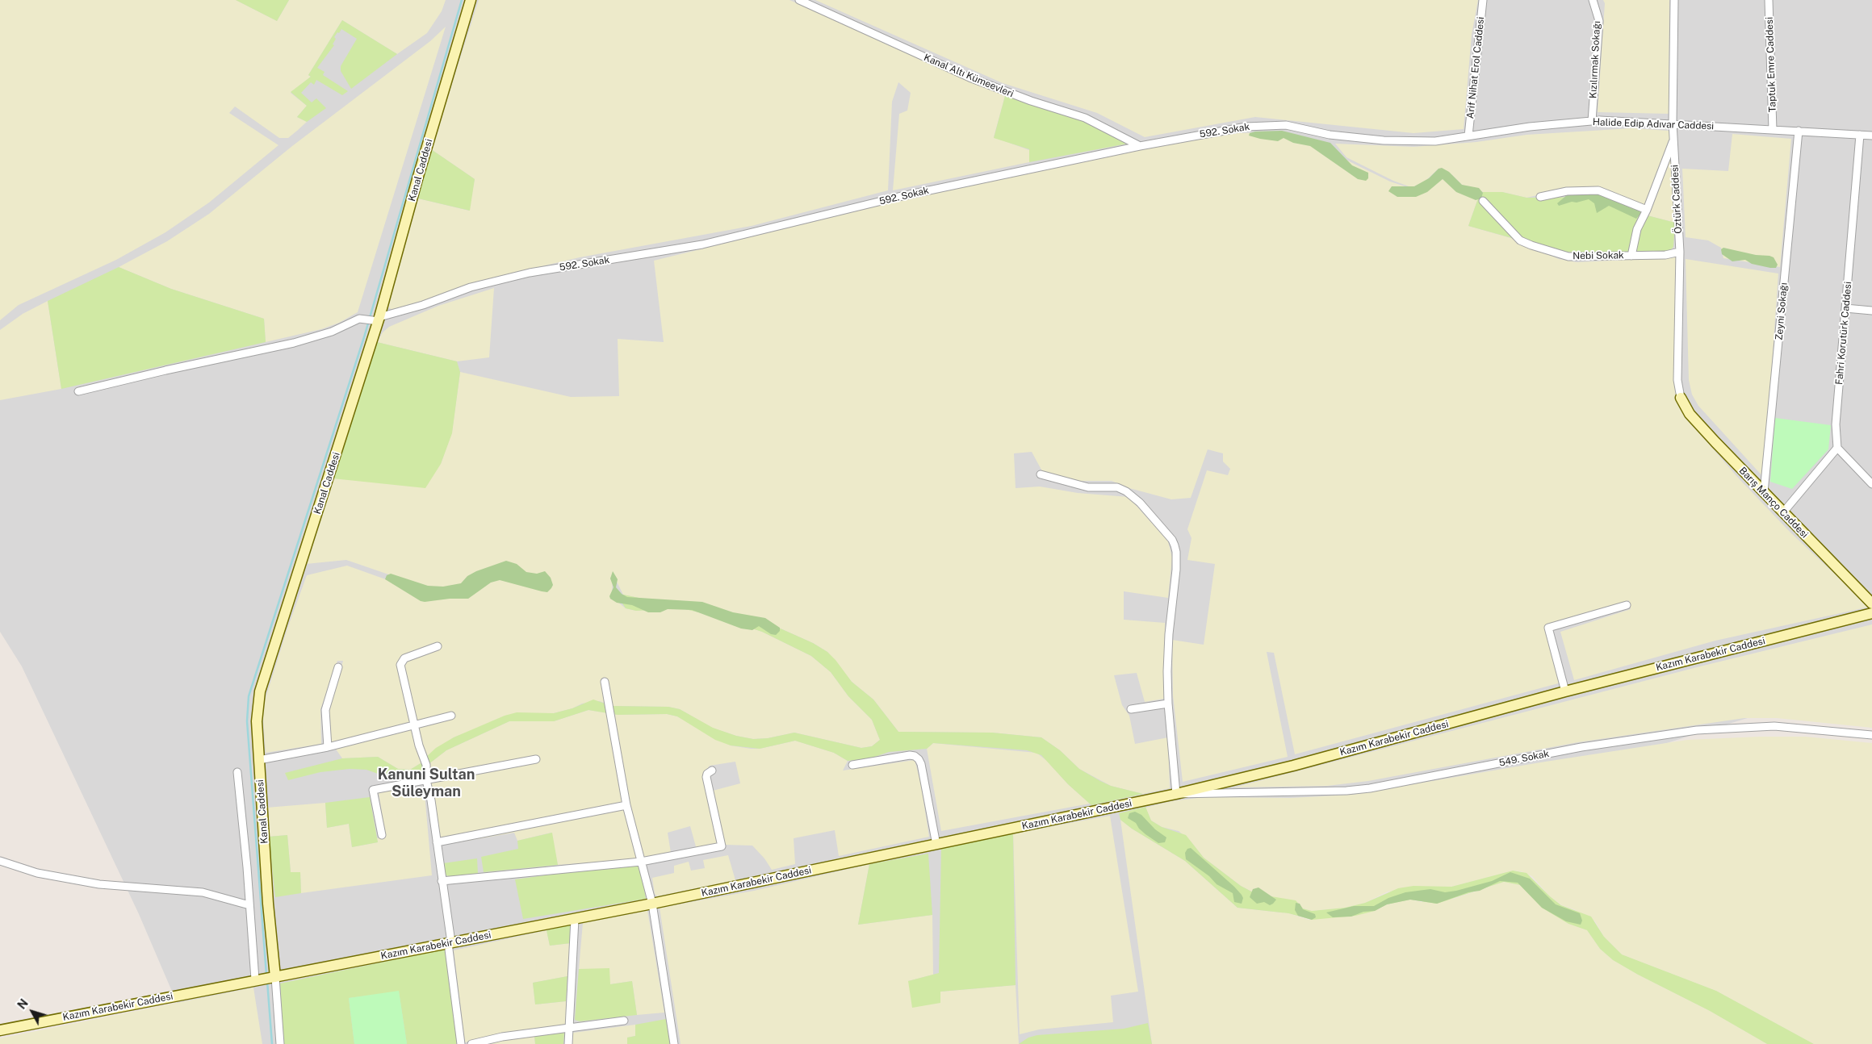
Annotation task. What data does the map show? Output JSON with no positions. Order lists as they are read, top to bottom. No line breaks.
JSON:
{"streets":{"street":["Kızılırmak Sokağı","Taptuk Emre Caddesi","Arif Nihat Erol Caddesi","Kanal Altı Kümeevleri","Halide Edip Adıvar Caddesi","592. Sokak","Kanal Caddesi","Öztürk Caddesi","Nebi Sokak","Zeyni Sokağı","Fahri Korutürk Caddesi","Barış Manço Caddesi","Kazım Karabekir Caddesi","549. Sokak"]},"crossings":[["Kızılırmak Sokağı","Halide Edip Adıvar Caddesi"],["Taptuk Emre Caddesi","Halide Edip Adıvar Caddesi"],["Arif Nihat Erol Caddesi","Halide Edip Adıvar Caddesi"],["Kanal Altı Kümeevleri","592. Sokak"],["Halide Edip Adıvar Caddesi","592. Sokak"],["Halide Edip Adıvar Caddesi","Öztürk Caddesi"],["Halide Edip Adıvar Caddesi","Zeyni Sokağı"],["Halide Edip Adıvar Caddesi","Fahri Korutürk Caddesi"],["592. Sokak","Kanal Caddesi"],["Kanal Caddesi","Kazım Karabekir Caddesi"],["Öztürk Caddesi","Nebi Sokak"],["Öztürk Caddesi","Barış Manço Caddesi"],["Zeyni Sokağı","Barış Manço Caddesi"],["Kazım Karabekir Caddesi","549. Sokak"]],"districts":["Kanuni Sultan Süleyman"],"north":"top left"}
